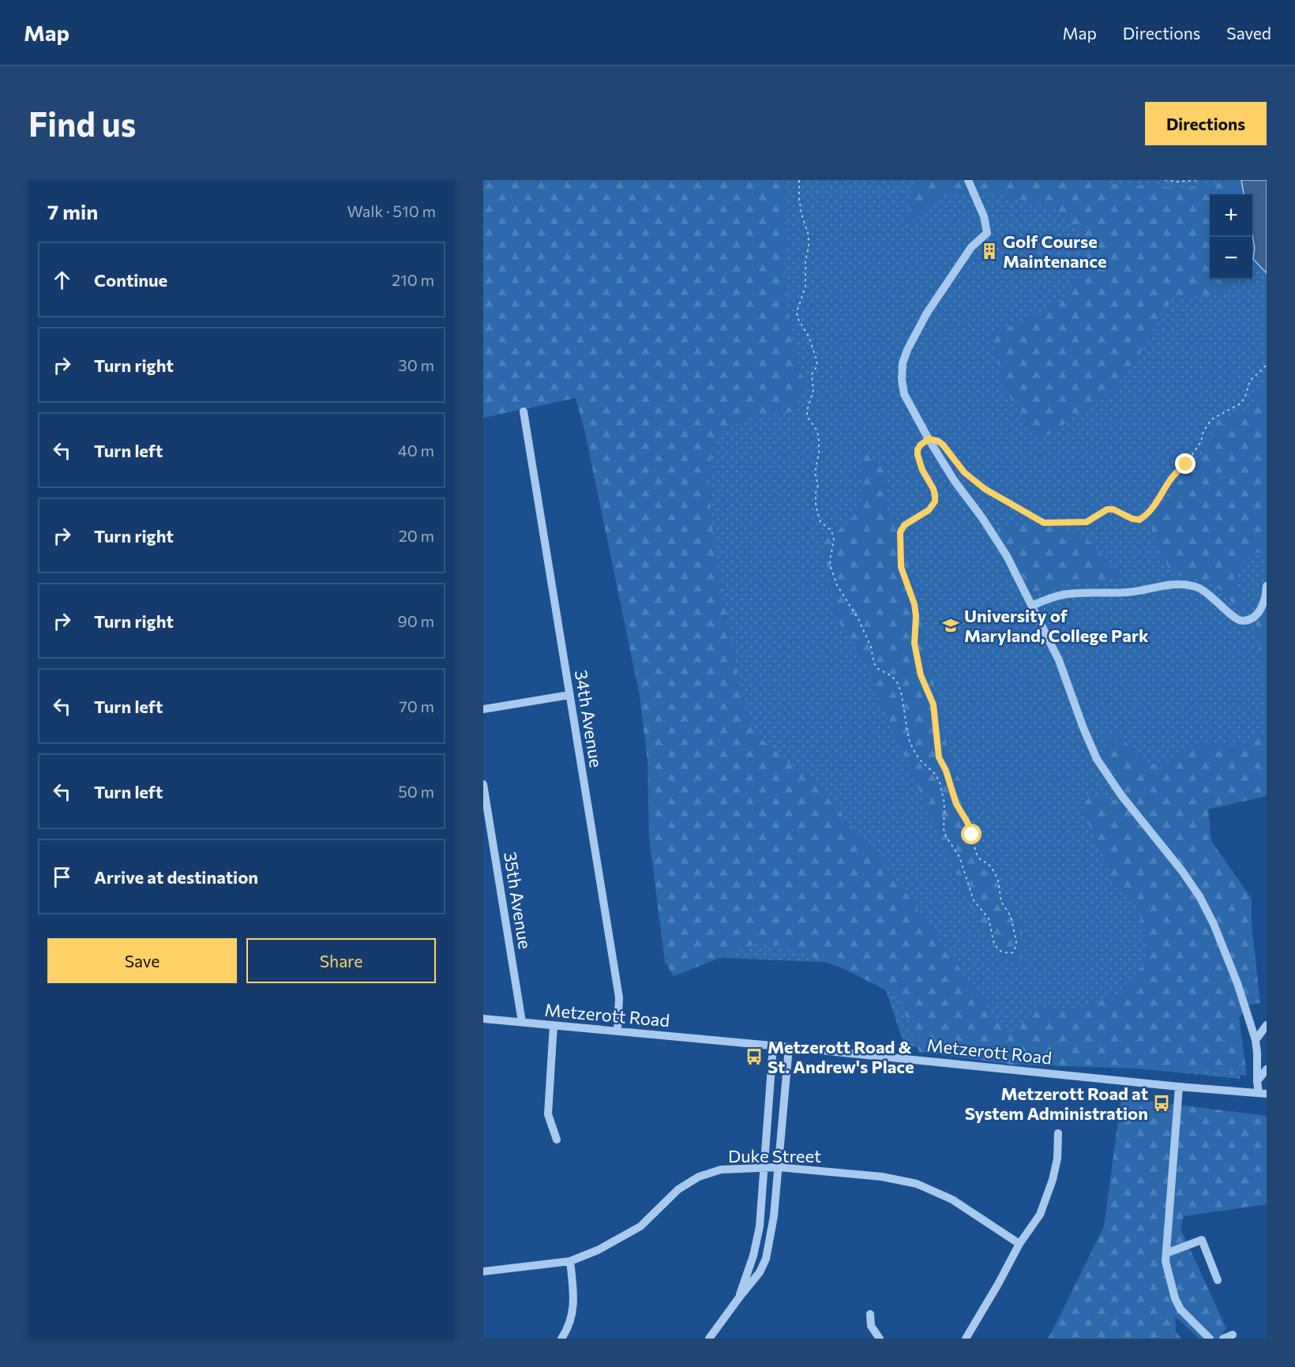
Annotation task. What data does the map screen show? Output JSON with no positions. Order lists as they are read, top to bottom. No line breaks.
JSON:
{"streets":{"street":["34th Avenue","35th Avenue","Metzerott Road","Duke Street"]},"crossings":[["34th Avenue","Metzerott Road"],["35th Avenue","Metzerott Road"]],"places":{"building":["Golf Course Maintenance"],"school or university":["University of Maryland, College Park"],"bus stop":["Metzerott Road & St. Andrew's Place","Metzerott Road at System Administration"]},"page":{"header":"Map","nav":["Map","Directions","Saved"],"buttons":["Directions",["Save","Share"]],"title":"Find us","heading":["7 min","Walk · 510 m"],"map_buttons":["+","−"],"list":[["Continue","210 m"],["Turn right","30 m"],["Turn left","40 m"],["Turn right","20 m"],["Turn right","90 m"],["Turn left","70 m"],["Turn left","50 m"],"Arrive at destination"]}}
